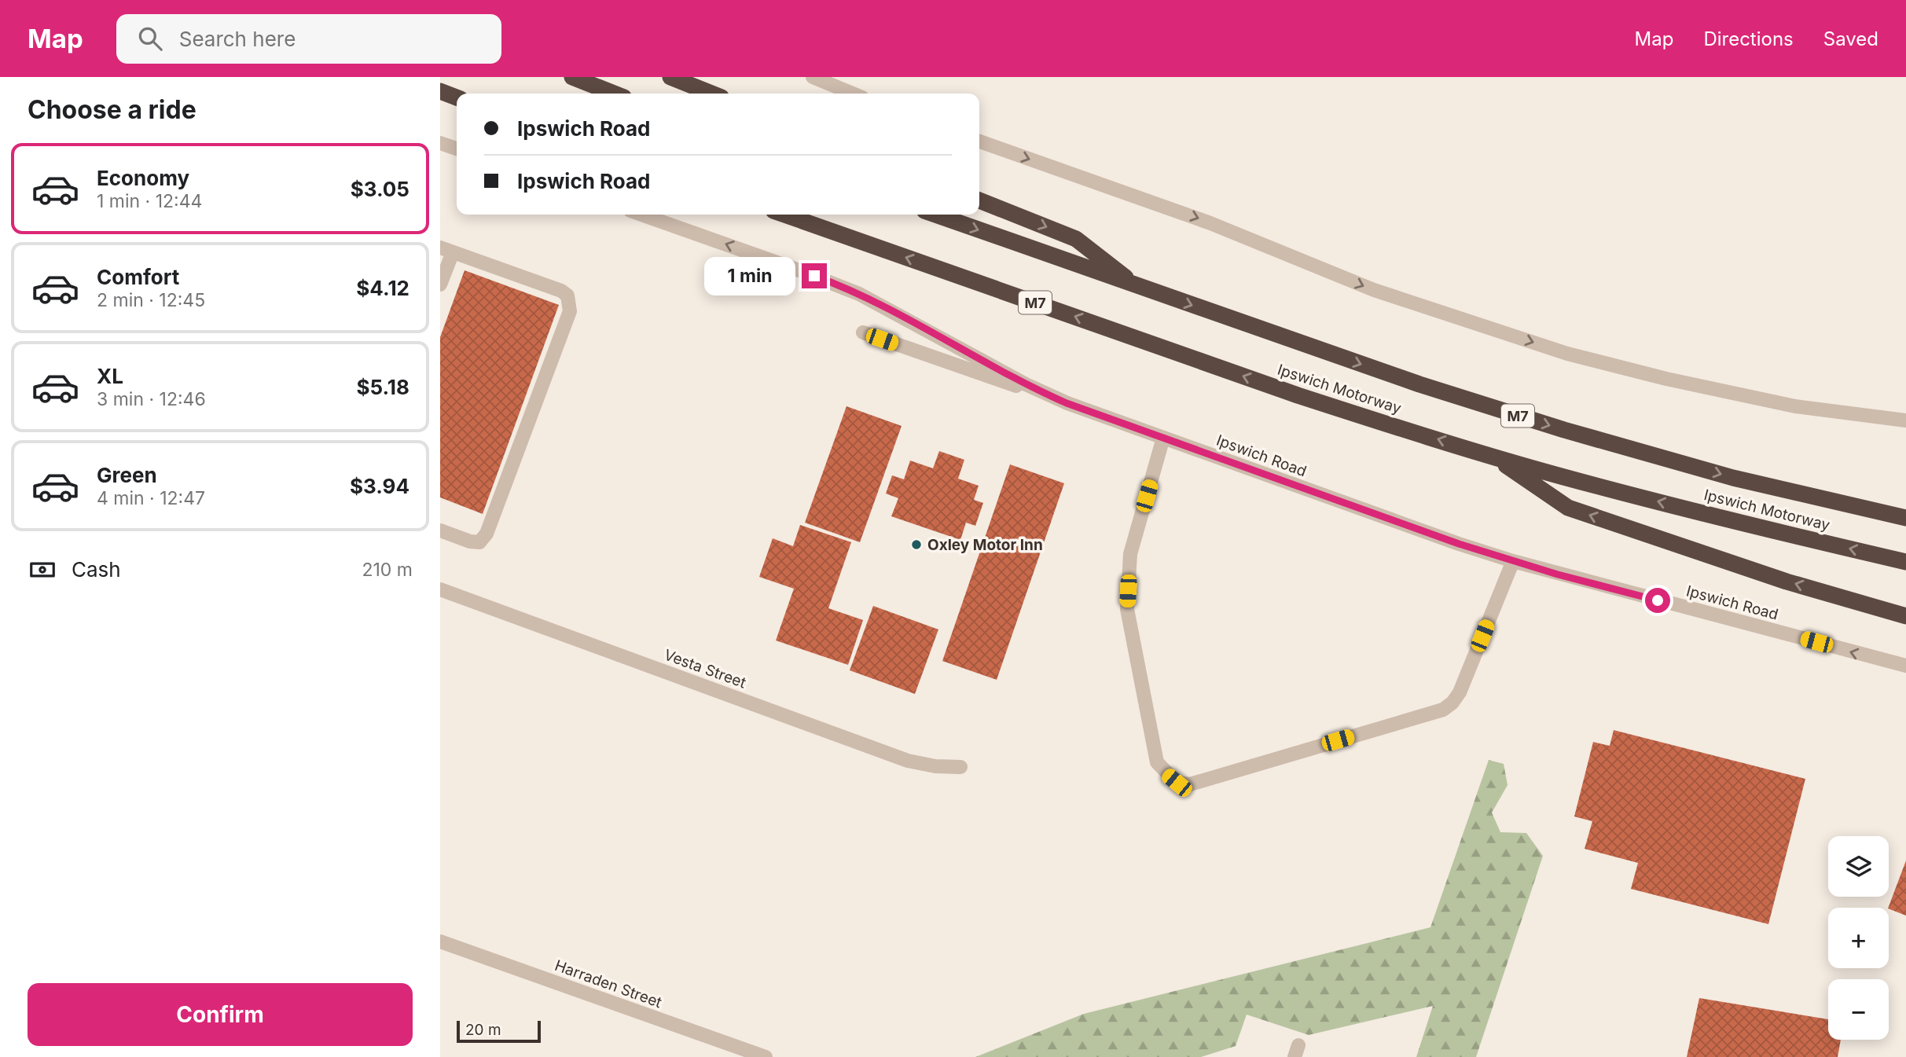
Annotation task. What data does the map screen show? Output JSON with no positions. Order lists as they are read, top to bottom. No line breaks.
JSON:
{"streets":{"highway":["M7","Ipswich Motorway"],"street":["Ipswich Road","Vesta Street","Harraden Street"]},"one_way":["Ipswich Road"],"places":["Oxley Motor Inn"],"scale_bar":"20 m","page":{"header":"Map","search":"Search here","nav":["Map","Directions","Saved"],"heading":"Choose a ride","banner":["Ipswich Road","Ipswich Road"],"list":[{"name":"Economy","note":"1 min · 12:44","value":"$3.05"},{"name":"Comfort","note":"2 min · 12:45","value":"$4.12"},{"name":"XL","note":"3 min · 12:46","value":"$5.18"},{"name":"Green","note":"4 min · 12:47","value":"$3.94"}],"bubble":"1 min","pay":["Cash","210 m"],"map_buttons":["+","−"],"buttons":"Confirm","scale":"20 m"}}
